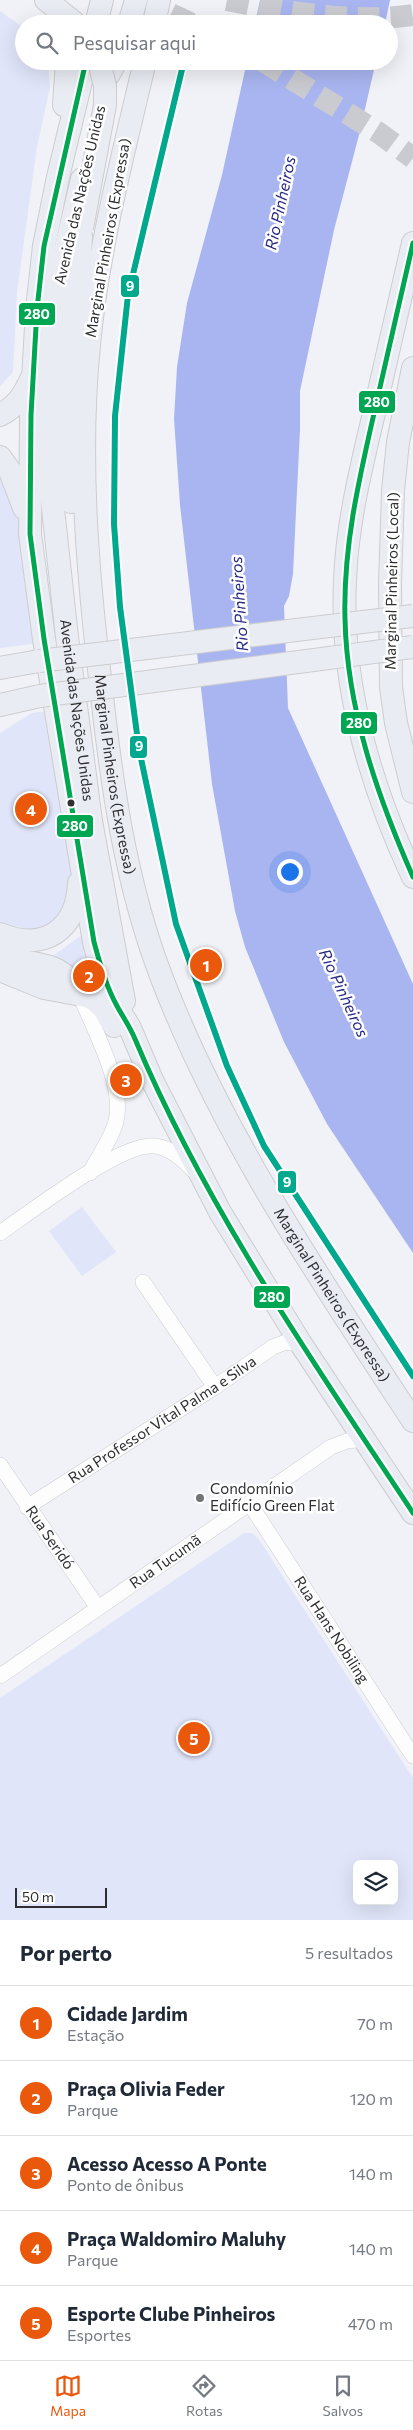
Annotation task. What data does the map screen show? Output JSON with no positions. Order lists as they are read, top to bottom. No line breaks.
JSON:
{"streets":{"highway":["Avenida das Nações Unidas","Marginal Pinheiros (Expressa)","Marginal Pinheiros (Local)"],"street":["Rua Professor Vital Palma e Silva","Rua Seridó","Rua Tucumã","Rua Hans Nobiling"]},"crossings":[["Rua Professor Vital Palma e Silva","Rua Seridó"],["Rua Seridó","Rua Tucumã"],["Rua Tucumã","Rua Hans Nobiling"]],"water":["Rio Pinheiros"],"places":["Condomínio Edifício Green Flat"],"lines":["transit line 9","transit line 280"],"scale_bar":"50 m","page":{"search":"Pesquisar aqui","pins":["4","1","2","3","5"],"scale":"50 m","heading":["Por perto","5 resultados"],"list":[{"mark":"1","name":"Cidade Jardim","note":"Estação","value":"70 m"},{"mark":"2","name":"Praça Olivia Feder","note":"Parque","value":"120 m"},{"mark":"3","name":"Acesso Acesso A Ponte","note":"Ponto de ônibus","value":"140 m"},{"mark":"4","name":"Praça Waldomiro Maluhy","note":"Parque","value":"140 m"},{"mark":"5","name":"Esporte Clube Pinheiros","note":"Esportes","value":"470 m"}],"nav":["Mapa","Rotas","Salvos"]}}
